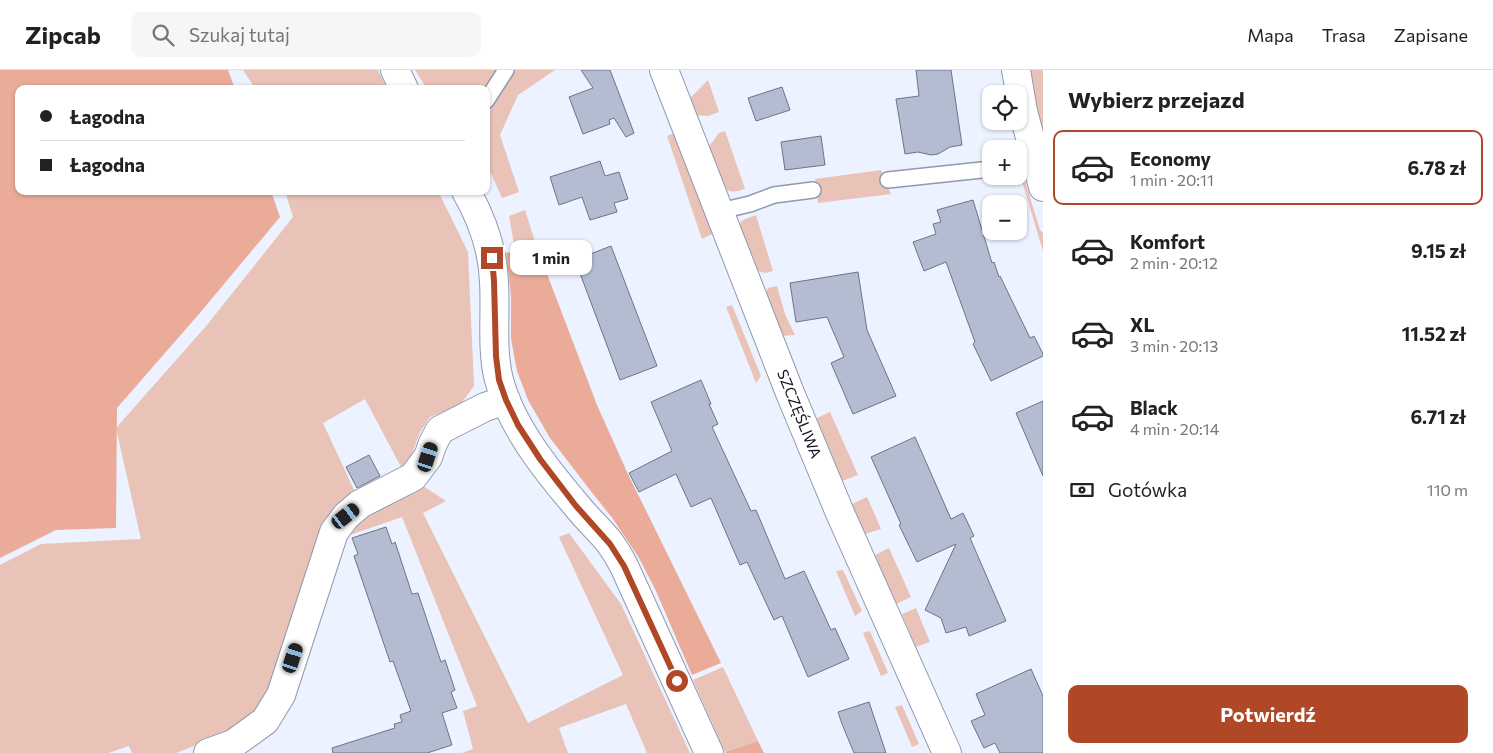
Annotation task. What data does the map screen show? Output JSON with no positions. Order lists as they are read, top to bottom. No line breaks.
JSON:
{"streets":{"street":["SZCZĘŚLIWA"]},"page":{"header":"Zipcab","search":"Szukaj tutaj","nav":["Mapa","Trasa","Zapisane"],"heading":"Wybierz przejazd","map_buttons":["+","−"],"banner":["Łagodna","Łagodna"],"list":[{"name":"Economy","note":"1 min · 20:11","value":"6.78 zł"},{"name":"Komfort","note":"2 min · 20:12","value":"9.15 zł"},{"name":"XL","note":"3 min · 20:13","value":"11.52 zł"},{"name":"Black","note":"4 min · 20:14","value":"6.71 zł"}],"bubble":"1 min","pay":["Gotówka","110 m"],"buttons":"Potwierdź"}}
